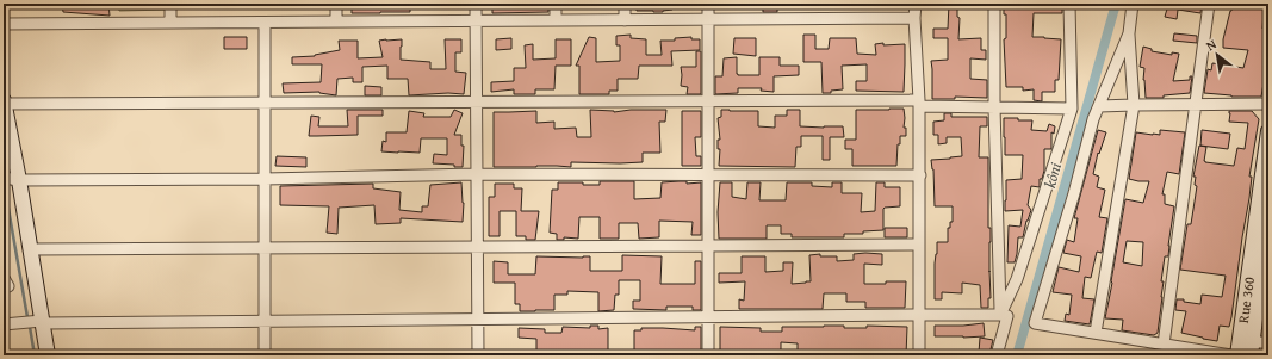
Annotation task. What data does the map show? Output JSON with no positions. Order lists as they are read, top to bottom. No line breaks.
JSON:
{"streets":{"main road":["Rue 360"]},"water":["kôni"],"north":"top left"}
